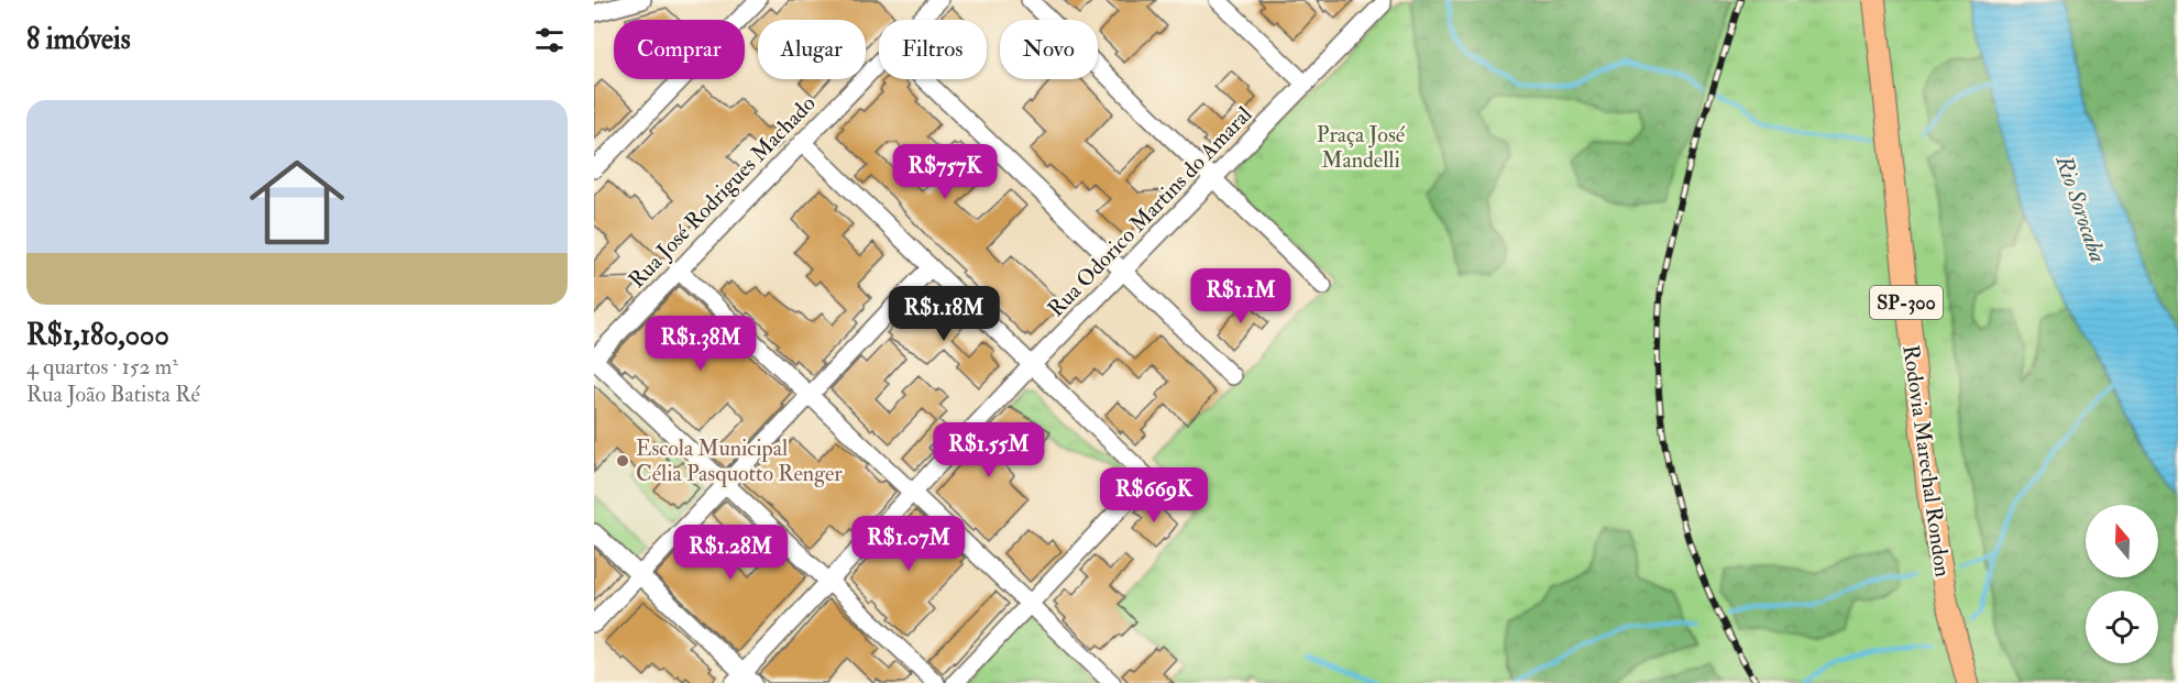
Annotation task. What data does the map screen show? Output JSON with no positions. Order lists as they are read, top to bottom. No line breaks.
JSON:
{"streets":{"main road":["SP-300","Rodovia Marechal Rondon"],"street":["Rua José Rodrigues Machado","Rua Odorico Martins do Amaral"]},"water":["Rio Sorocaba"],"parks":["Praça José Mandelli"],"places":["Escola Municipal Célia Pasquotto Renger"],"north":"top","page":{"heading":"8 imóveis","chip":["Comprar","Alugar","Filtros","Novo"],"list":[{"name":"R$1,180,000","note":"4 quartos · 152 m² · Rua João Batista Ré"}],"price":["R$757K","R$1.1M","R$1.18M","R$1.38M","R$1.55M","R$669K","R$1.07M","R$1.28M"]}}
